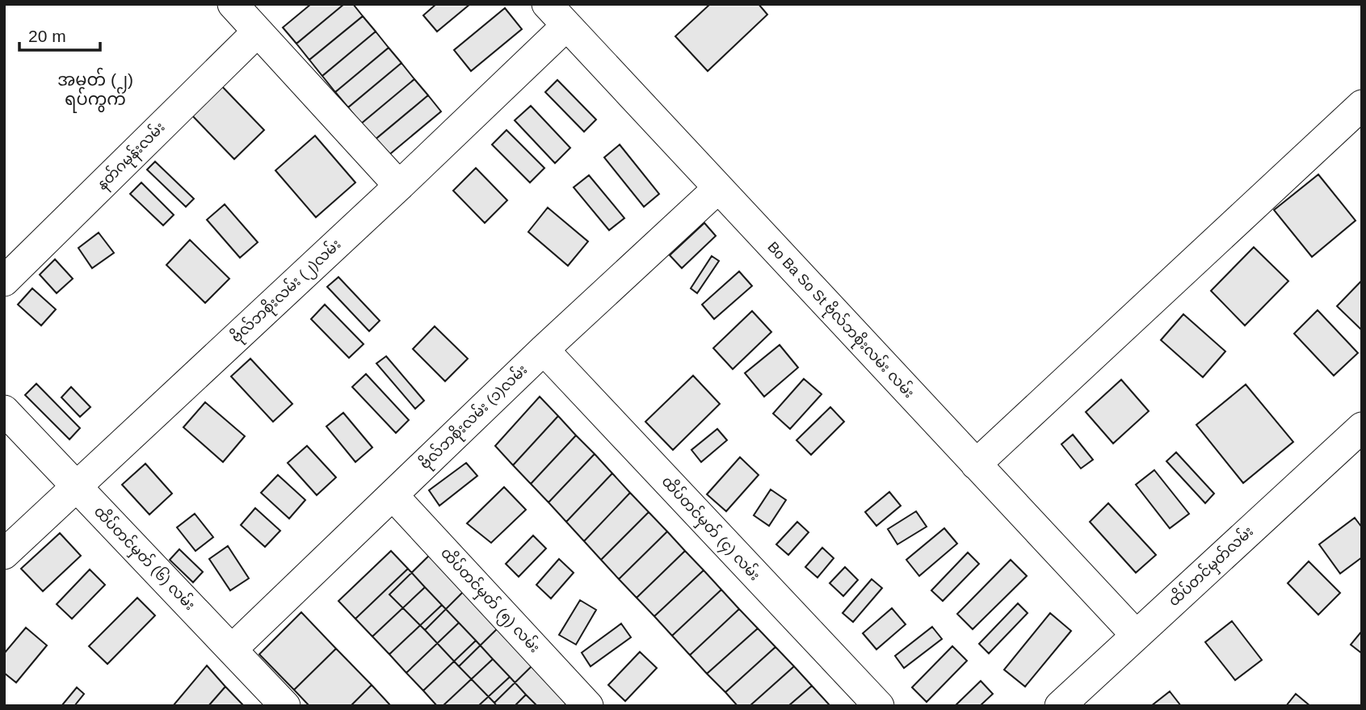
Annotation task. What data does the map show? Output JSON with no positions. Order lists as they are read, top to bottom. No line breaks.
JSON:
{"streets":{"street":["နတ်ဂမုန်းလမ်း","ဗိုလ်ဘစိုးလမ်း (၂)လမ်း","Bo Ba So St ဗိုလ်ဘစိုးလမ်း လမ်း","ဗိုလ်ဘစိုးလမ်း (၁)လမ်း","ထိပ်တင်မှတ် (၄) လမ်း","ထိပ်တင်မှတ် (၆) လမ်း","ထိပ်တင်မှတ်လမ်း","ထိပ်တင်မှတ် (၅) လမ်း"]},"crossings":[["ဗိုလ်ဘစိုးလမ်း (၂)လမ်း","Bo Ba So St ဗိုလ်ဘစိုးလမ်း လမ်း"],["ဗိုလ်ဘစိုးလမ်း (၂)လမ်း","ထိပ်တင်မှတ် (၆) လမ်း"],["Bo Ba So St ဗိုလ်ဘစိုးလမ်း လမ်း","ဗိုလ်ဘစိုးလမ်း (၁)လမ်း"],["Bo Ba So St ဗိုလ်ဘစိုးလမ်း လမ်း","ထိပ်တင်မှတ်လမ်း"],["ဗိုလ်ဘစိုးလမ်း (၁)လမ်း","ထိပ်တင်မှတ် (၄) လမ်း"],["ဗိုလ်ဘစိုးလမ်း (၁)လမ်း","ထိပ်တင်မှတ် (၆) လမ်း"],["ဗိုလ်ဘစိုးလမ်း (၁)လမ်း","ထိပ်တင်မှတ် (၅) လမ်း"]],"districts":["အမှတ် (၂) ရပ်ကွက်"],"scale_bar":"20 m"}
